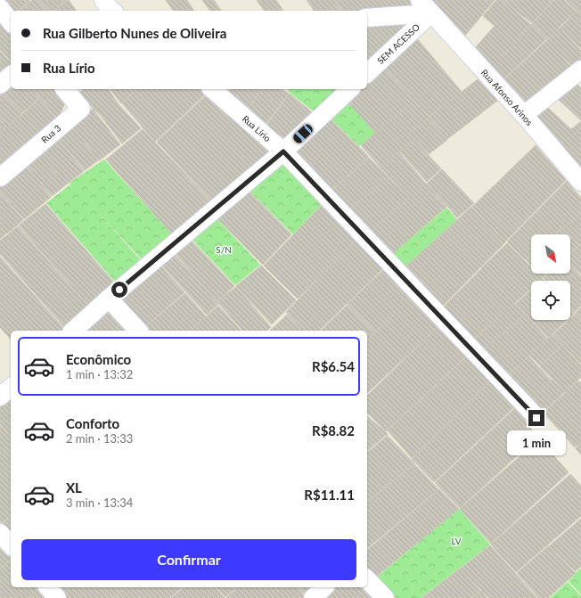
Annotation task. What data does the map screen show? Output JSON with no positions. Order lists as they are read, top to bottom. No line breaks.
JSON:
{"streets":{"street":["SEM ACESSO","Rua Afonso Arinos","Rua Lírio","Rua 3"]},"crossings":[["SEM ACESSO","Rua Afonso Arinos"]],"parks":["S/N","LV"],"north":"bottom right","page":{"banner":["Rua Gilberto Nunes de Oliveira","Rua Lírio"],"list":[{"name":"Econômico","note":"1 min · 13:32","value":"R$6.54"},{"name":"Conforto","note":"2 min · 13:33","value":"R$8.82"},{"name":"XL","note":"3 min · 13:34","value":"R$11.11"}],"bubble":"1 min","buttons":"Confirmar"}}
